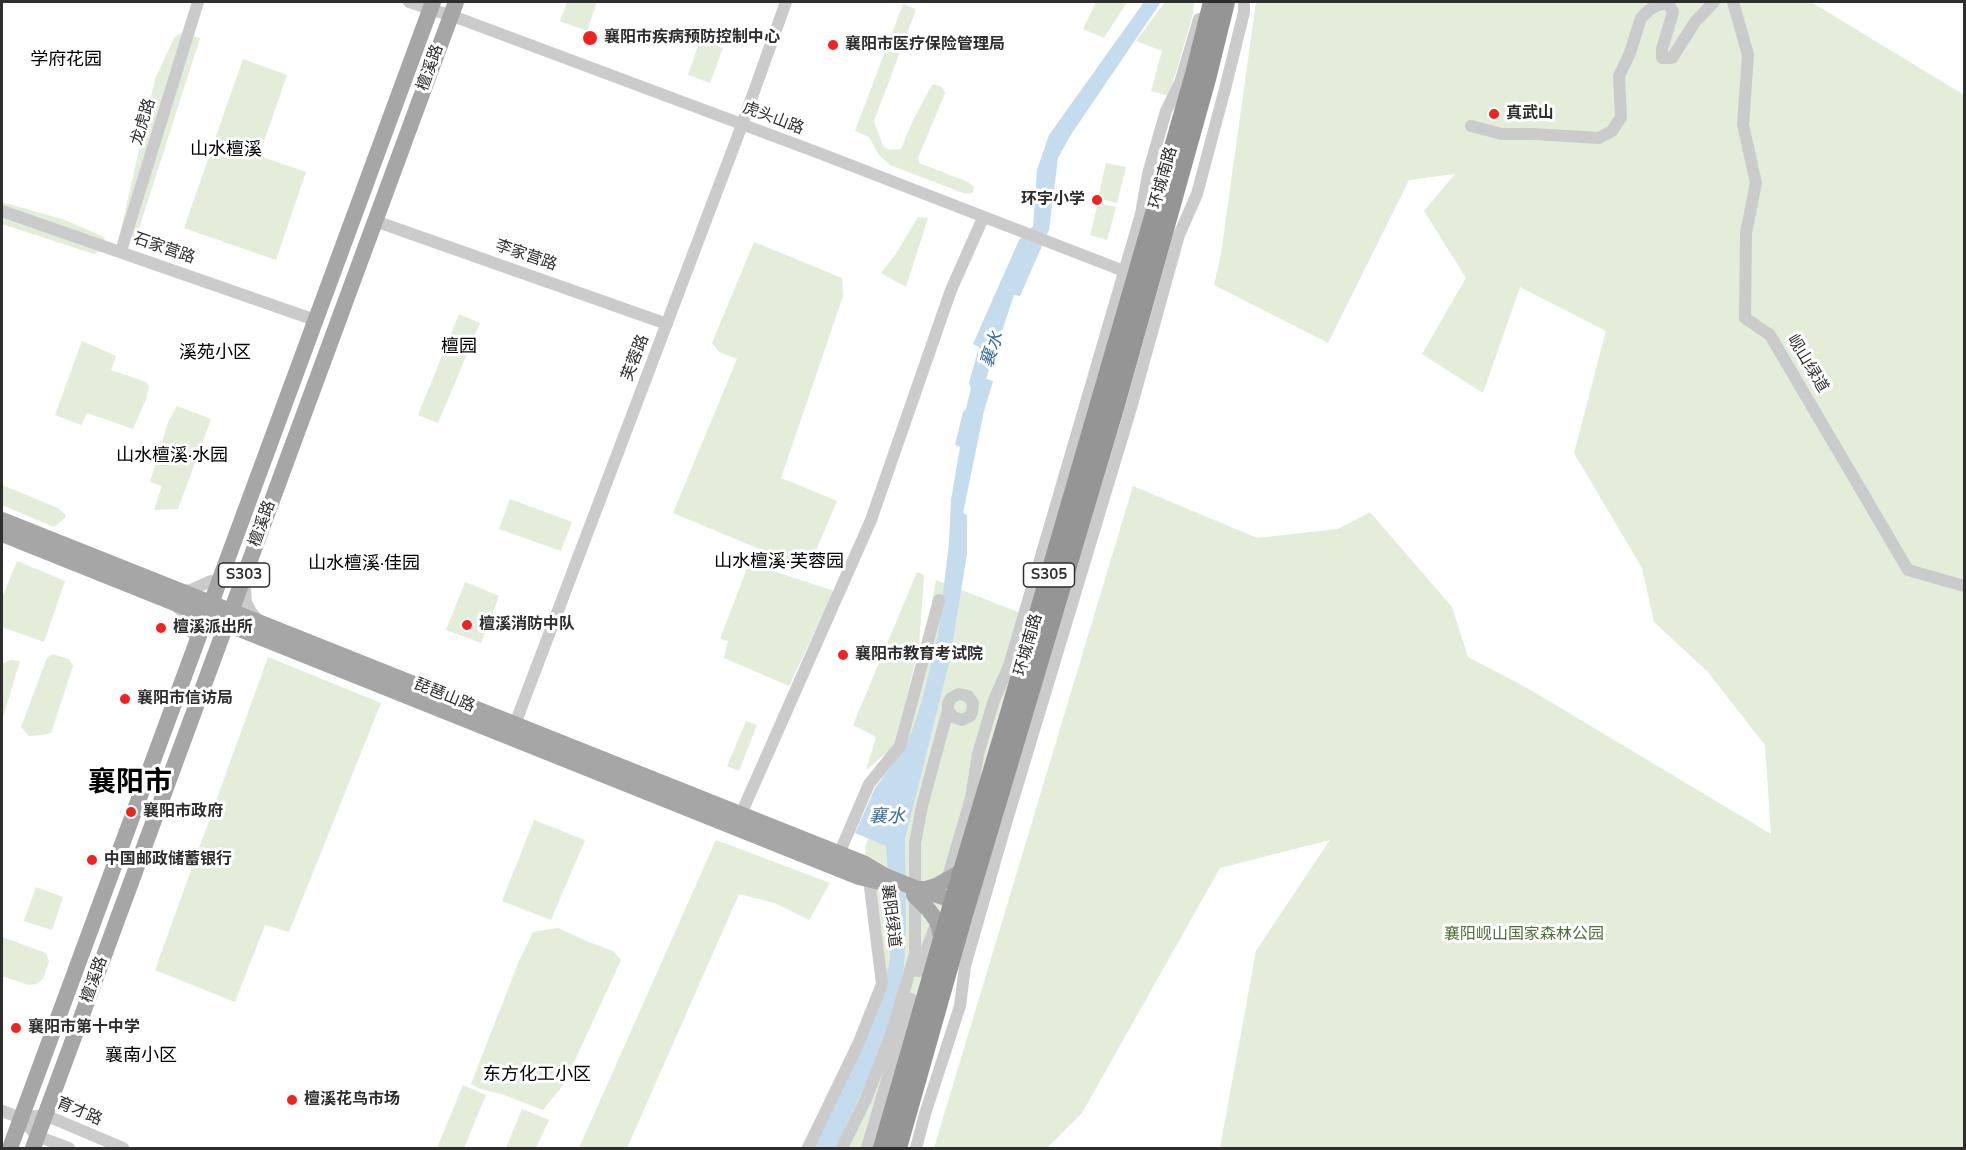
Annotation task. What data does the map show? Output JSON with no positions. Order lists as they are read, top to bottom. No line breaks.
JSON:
{"streets":{"highway":["环城南路","S305"],"main road":["檀溪路","S303","琵琶山路"],"street":["虎头山路","龙虎路","石家营路","李家营路","芙蓉路","岘山绿道","襄阳绿道","育才路"]},"crossings":[["檀溪路","虎头山路"],["檀溪路","石家营路"],["檀溪路","李家营路"],["檀溪路","琵琶山路"],["檀溪路","育才路"],["虎头山路","环城南路"],["虎头山路","芙蓉路"],["龙虎路","石家营路"],["李家营路","芙蓉路"],["芙蓉路","琵琶山路"],["琵琶山路","襄阳绿道"]],"districts":["学府花园","山水檀溪","檀园","溪苑小区","山水檀溪·水园","山水檀溪·芙蓉园","山水檀溪·佳园","襄阳市","襄南小区","东方化工小区"],"water":["襄水"],"parks":["襄阳岘山国家森林公园"],"places":["襄阳市疾病预防控制中心","襄阳市医疗保险管理局","真武山","环宇小学","檀溪消防中队","檀溪派出所","襄阳市教育考试院","襄阳市信访局","襄阳市政府","中国邮政储蓄银行","襄阳市第十中学","檀溪花鸟市场"]}
